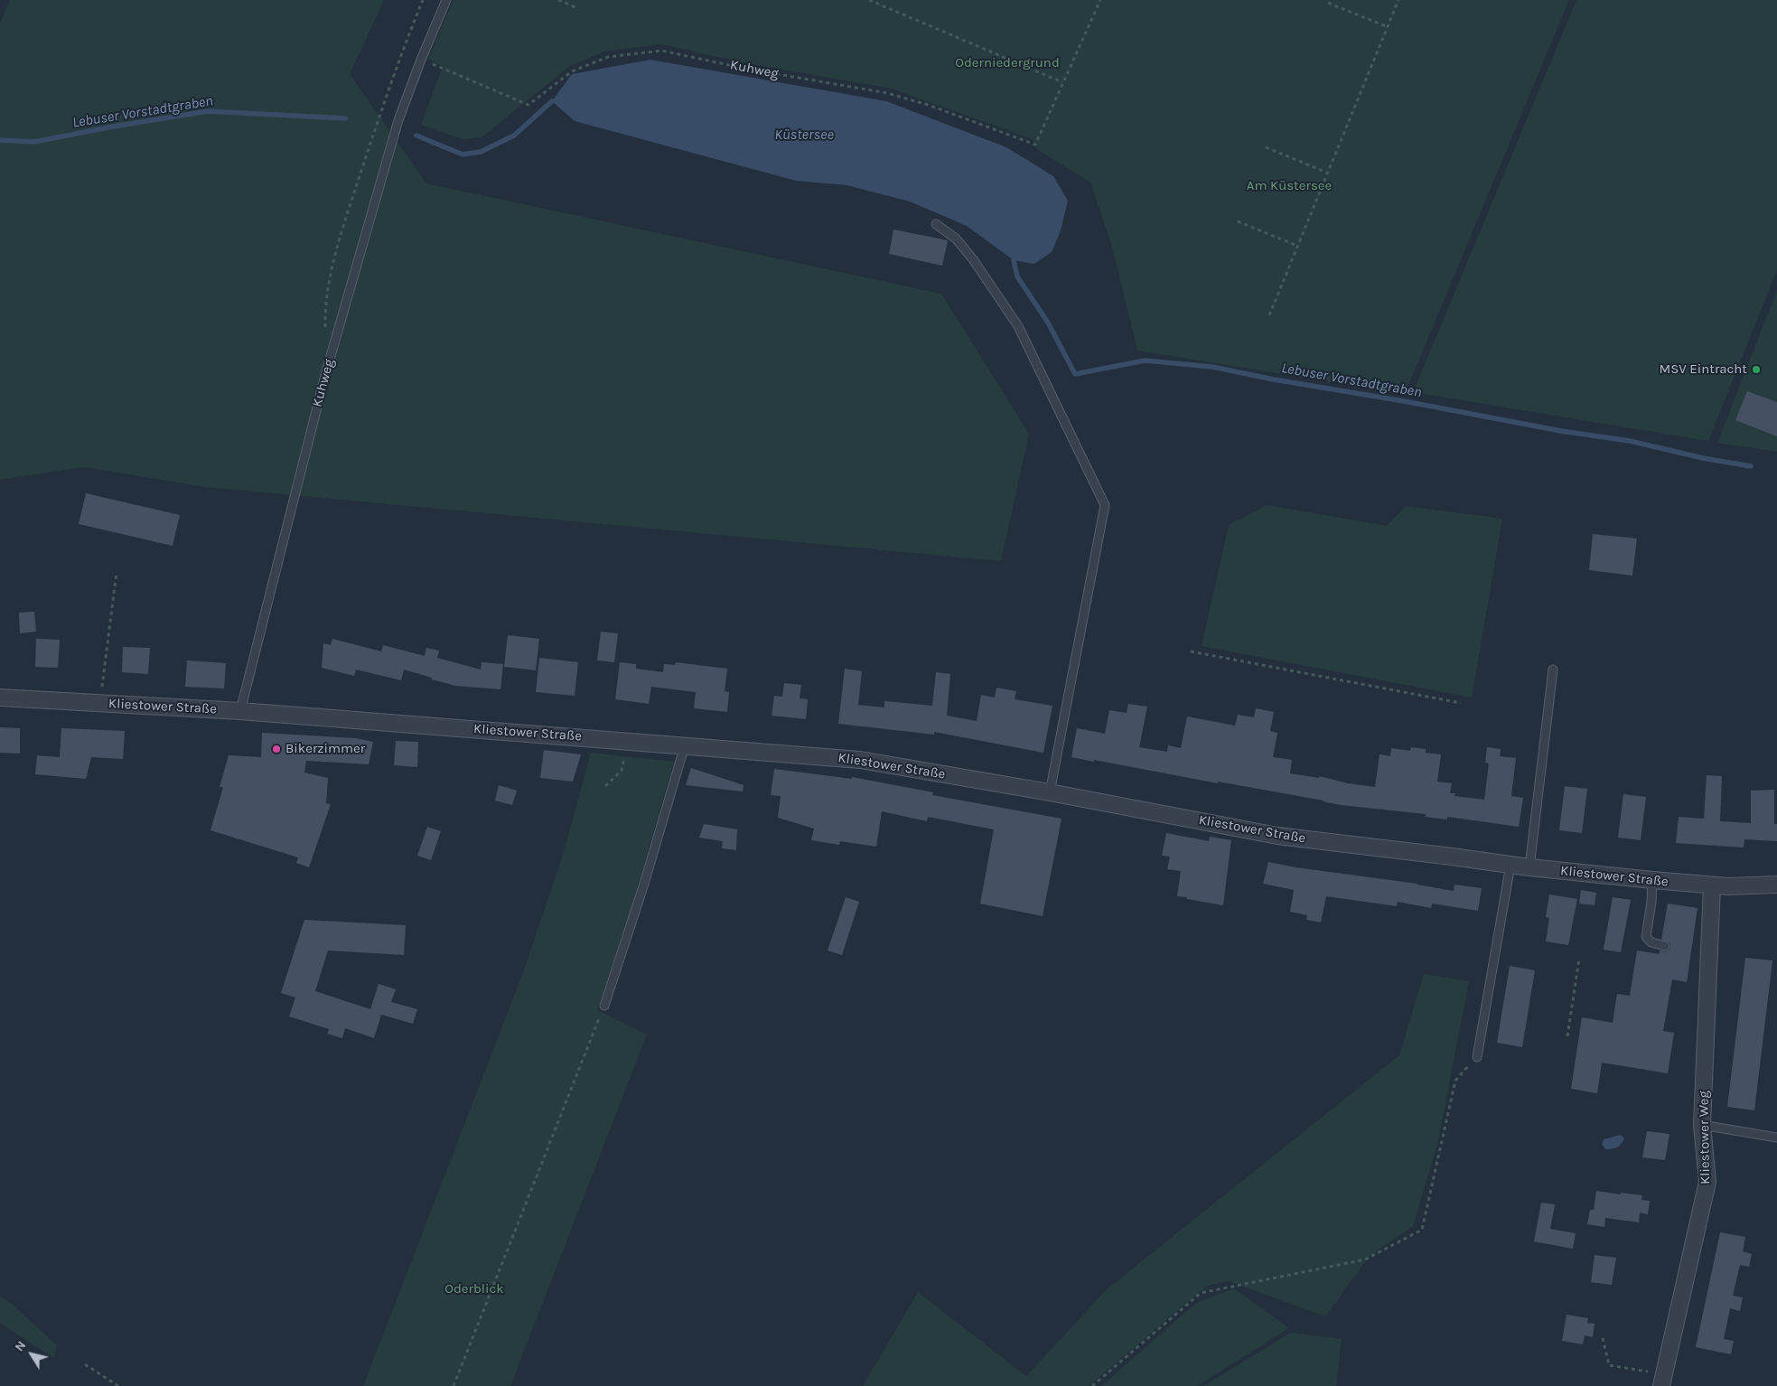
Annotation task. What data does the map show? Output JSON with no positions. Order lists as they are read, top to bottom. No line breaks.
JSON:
{"streets":{"street":["Kliestower Straße","Kliestower Weg"],"lane":["Kuhweg"]},"crossings":[["Kuhweg","Kliestower Straße"],["Kliestower Straße","Kliestower Weg"]],"water":["Lebuser Vorstadtgraben","Küstersee"],"parks":["Oderniedergrund","Am Küstersee","Oderblick"],"places":["MSV Eintracht","Bikerzimmer"],"north":"top left"}
